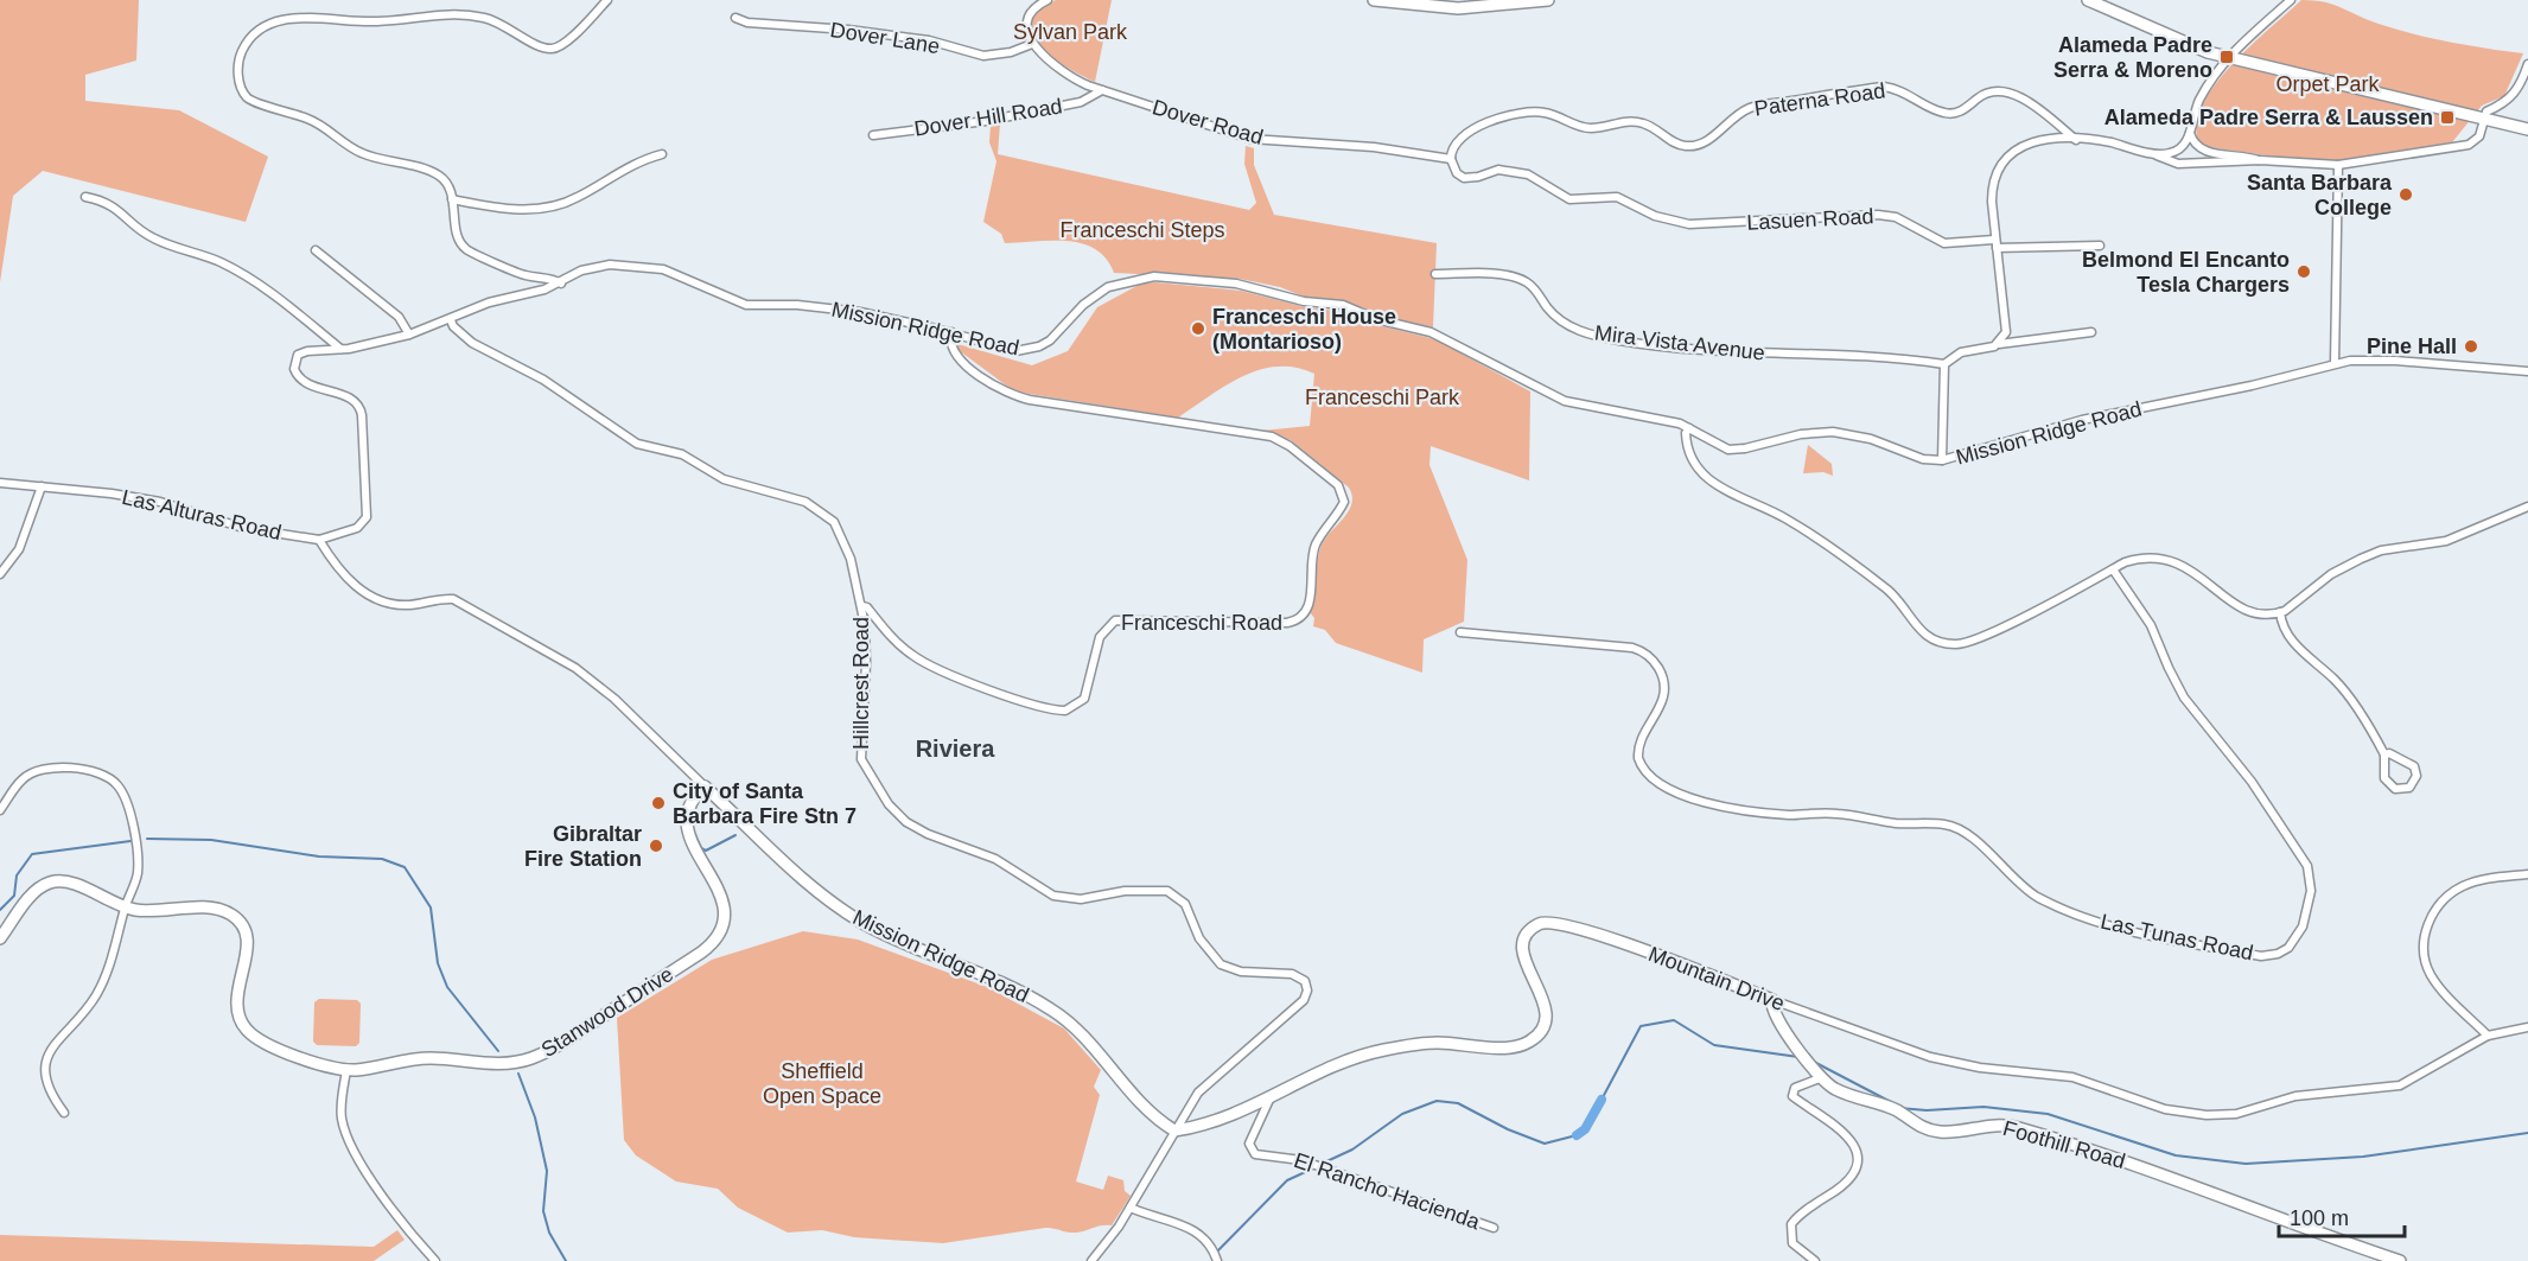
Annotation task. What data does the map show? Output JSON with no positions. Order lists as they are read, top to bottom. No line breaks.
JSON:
{"streets":{"main road":["Mission Ridge Road","Mountain Drive","Stanwood Drive","Foothill Road"],"street":["Dover Lane","Paterna Road","Dover Hill Road","Dover Road","Lasuen Road","Mira Vista Avenue","Las Alturas Road","Franceschi Road","Hillcrest Road","Las Tunas Road","El Rancho Hacienda"]},"crossings":[["Dover Lane","Dover Road"],["Paterna Road","Dover Road"],["Paterna Road","Lasuen Road"],["Dover Hill Road","Dover Road"],["Dover Road","Lasuen Road"],["Mission Ridge Road","Las Alturas Road"],["Mission Ridge Road","Franceschi Road"],["Mission Ridge Road","Hillcrest Road"],["Mission Ridge Road","Mountain Drive"],["Mission Ridge Road","Stanwood Drive"],["Franceschi Road","Hillcrest Road"],["Hillcrest Road","Mountain Drive"],["Mountain Drive","Foothill Road"],["Mountain Drive","El Rancho Hacienda"]],"districts":["Riviera"],"parks":["Sylvan Park","Orpet Park","Franceschi Steps","Franceschi Park","Sheffield Open Space"],"places":{"transit":["Alameda Padre Serra & Moreno","Alameda Padre Serra & Laussen"],"other":["Santa Barbara College","Belmond El Encanto Tesla Chargers","Franceschi House (Montarioso)","Pine Hall","City of Santa Barbara Fire Stn 7","Gibraltar Fire Station"]},"scale_bar":"100 m"}
